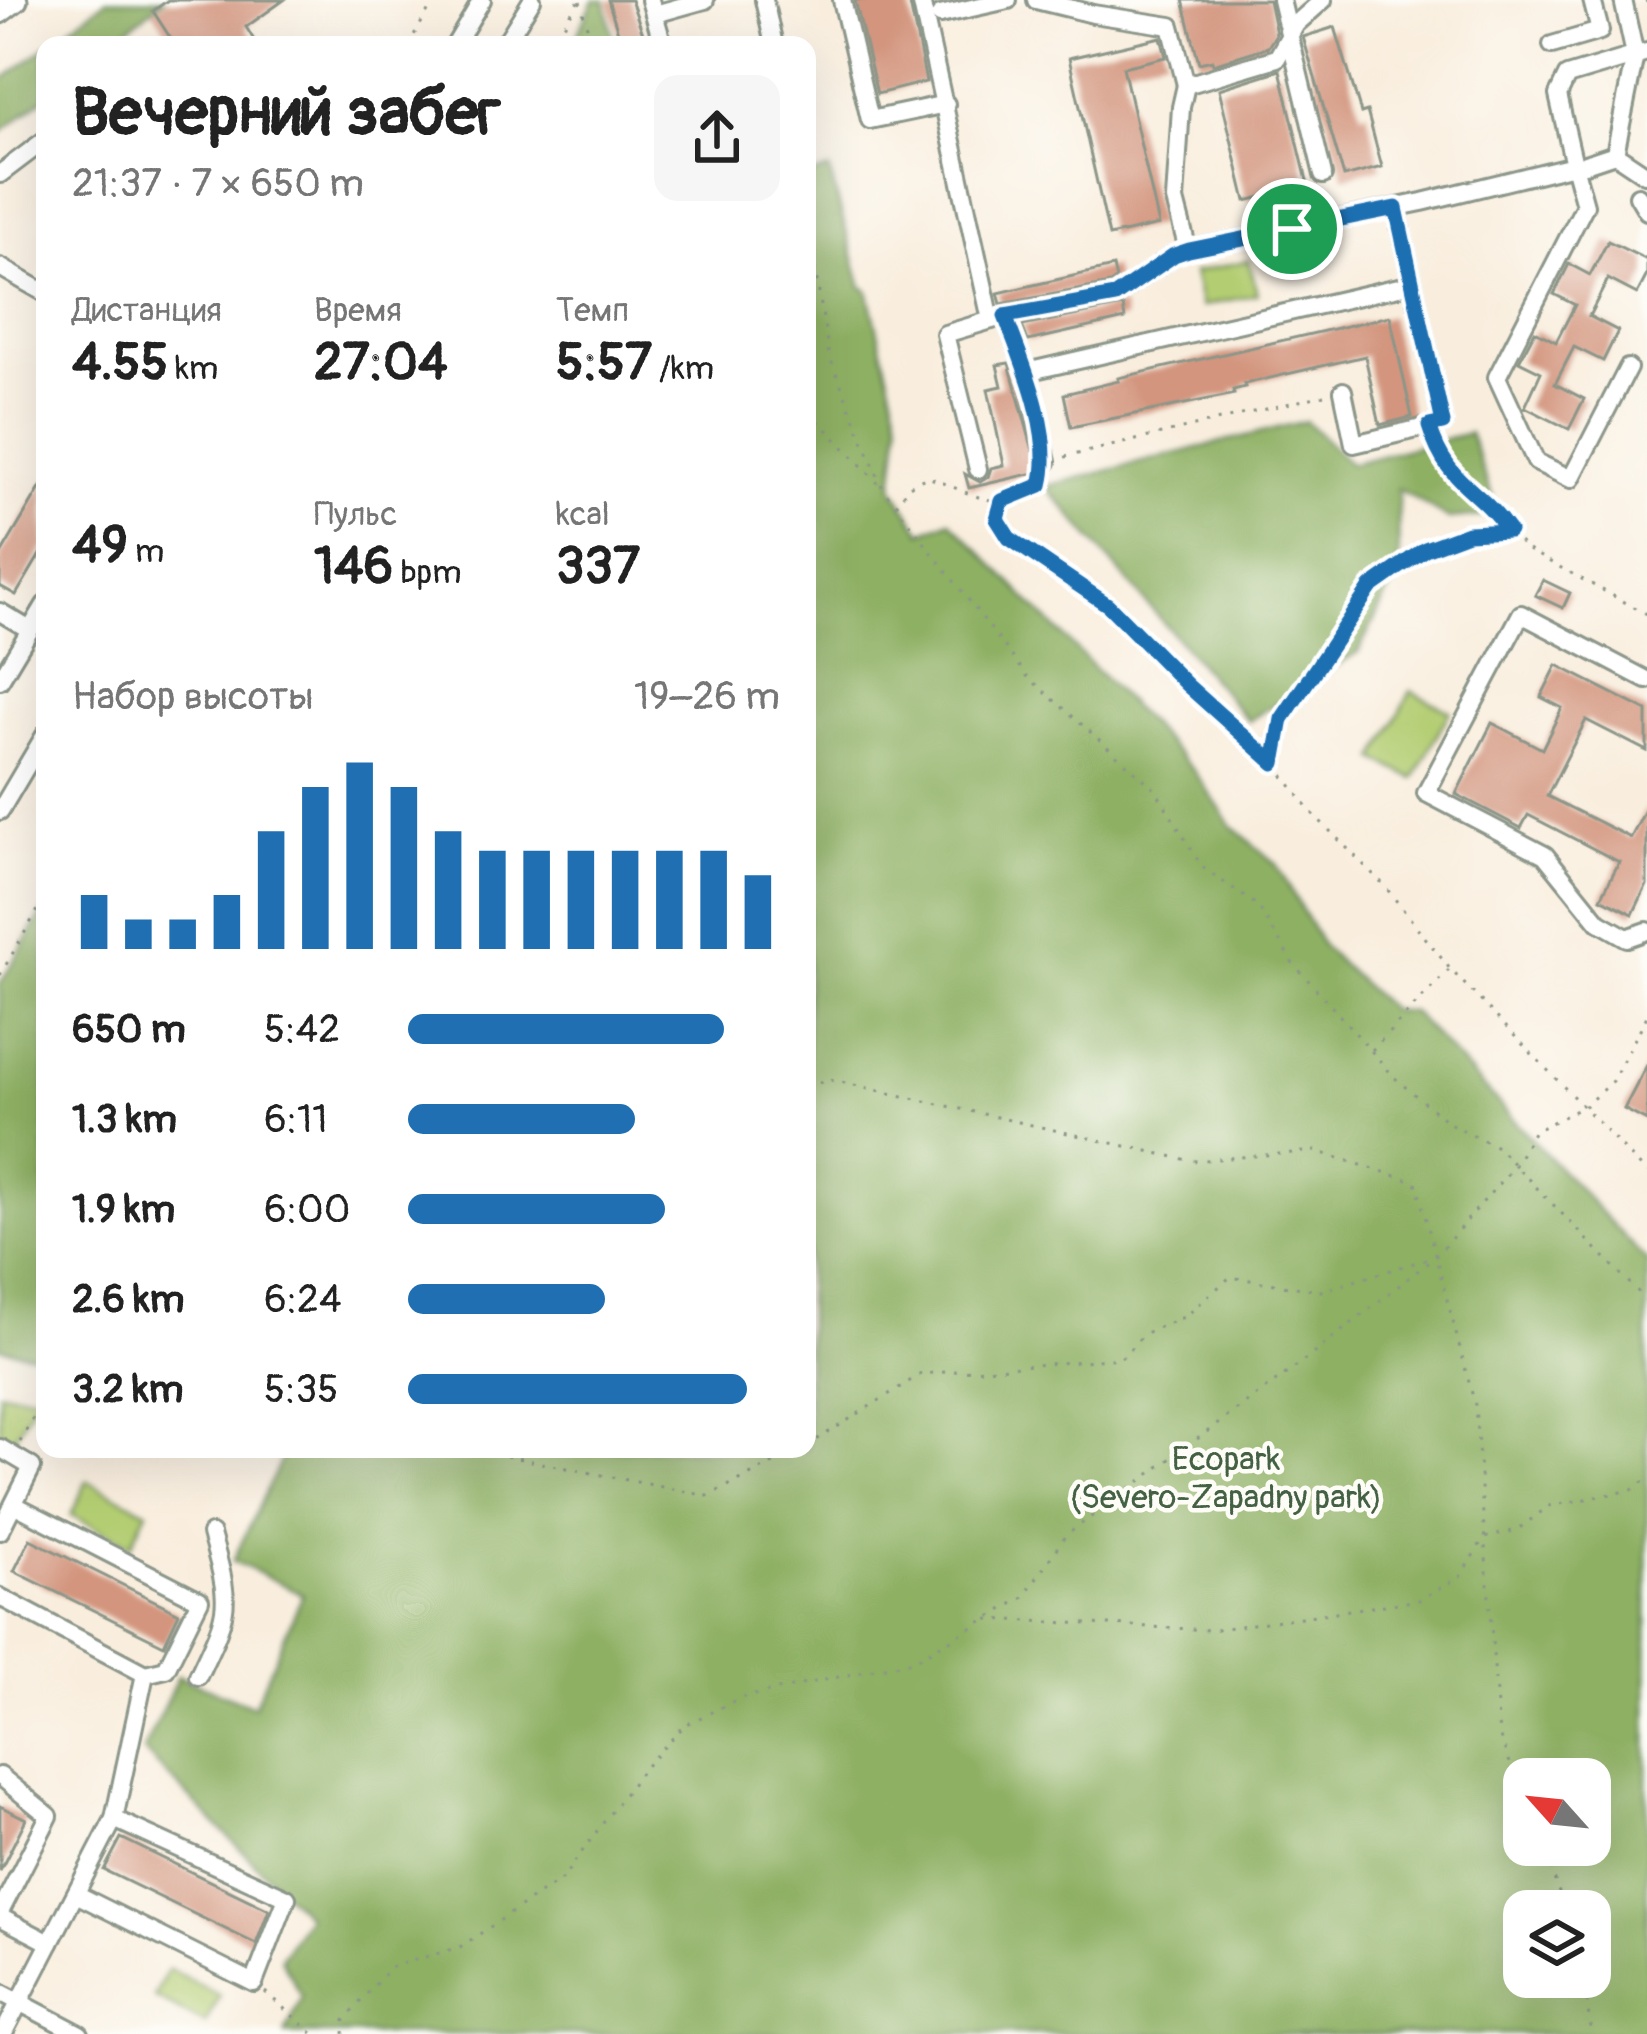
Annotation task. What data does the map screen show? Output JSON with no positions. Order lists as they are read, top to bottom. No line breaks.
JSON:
{"parks":["Ecopark (Severo-Zapadny park)"],"north":"top left","page":{"heading":["Вечерний забег","21:37 · 7 × 650 m"],"stats":[["Дистанция","4.55 km"],["Время","27:04"],["Темп","5:57 /km"],["49 m"],["Пульс","146 bpm"],["kcal","337"]],"chart":["Набор высоты","19–26 m"],"list":[{"name":"650 m","note":"5:42"},{"name":"1.3 km","note":"6:11"},{"name":"1.9 km","note":"6:00"},{"name":"2.6 km","note":"6:24"},{"name":"3.2 km","note":"5:35"}]}}
